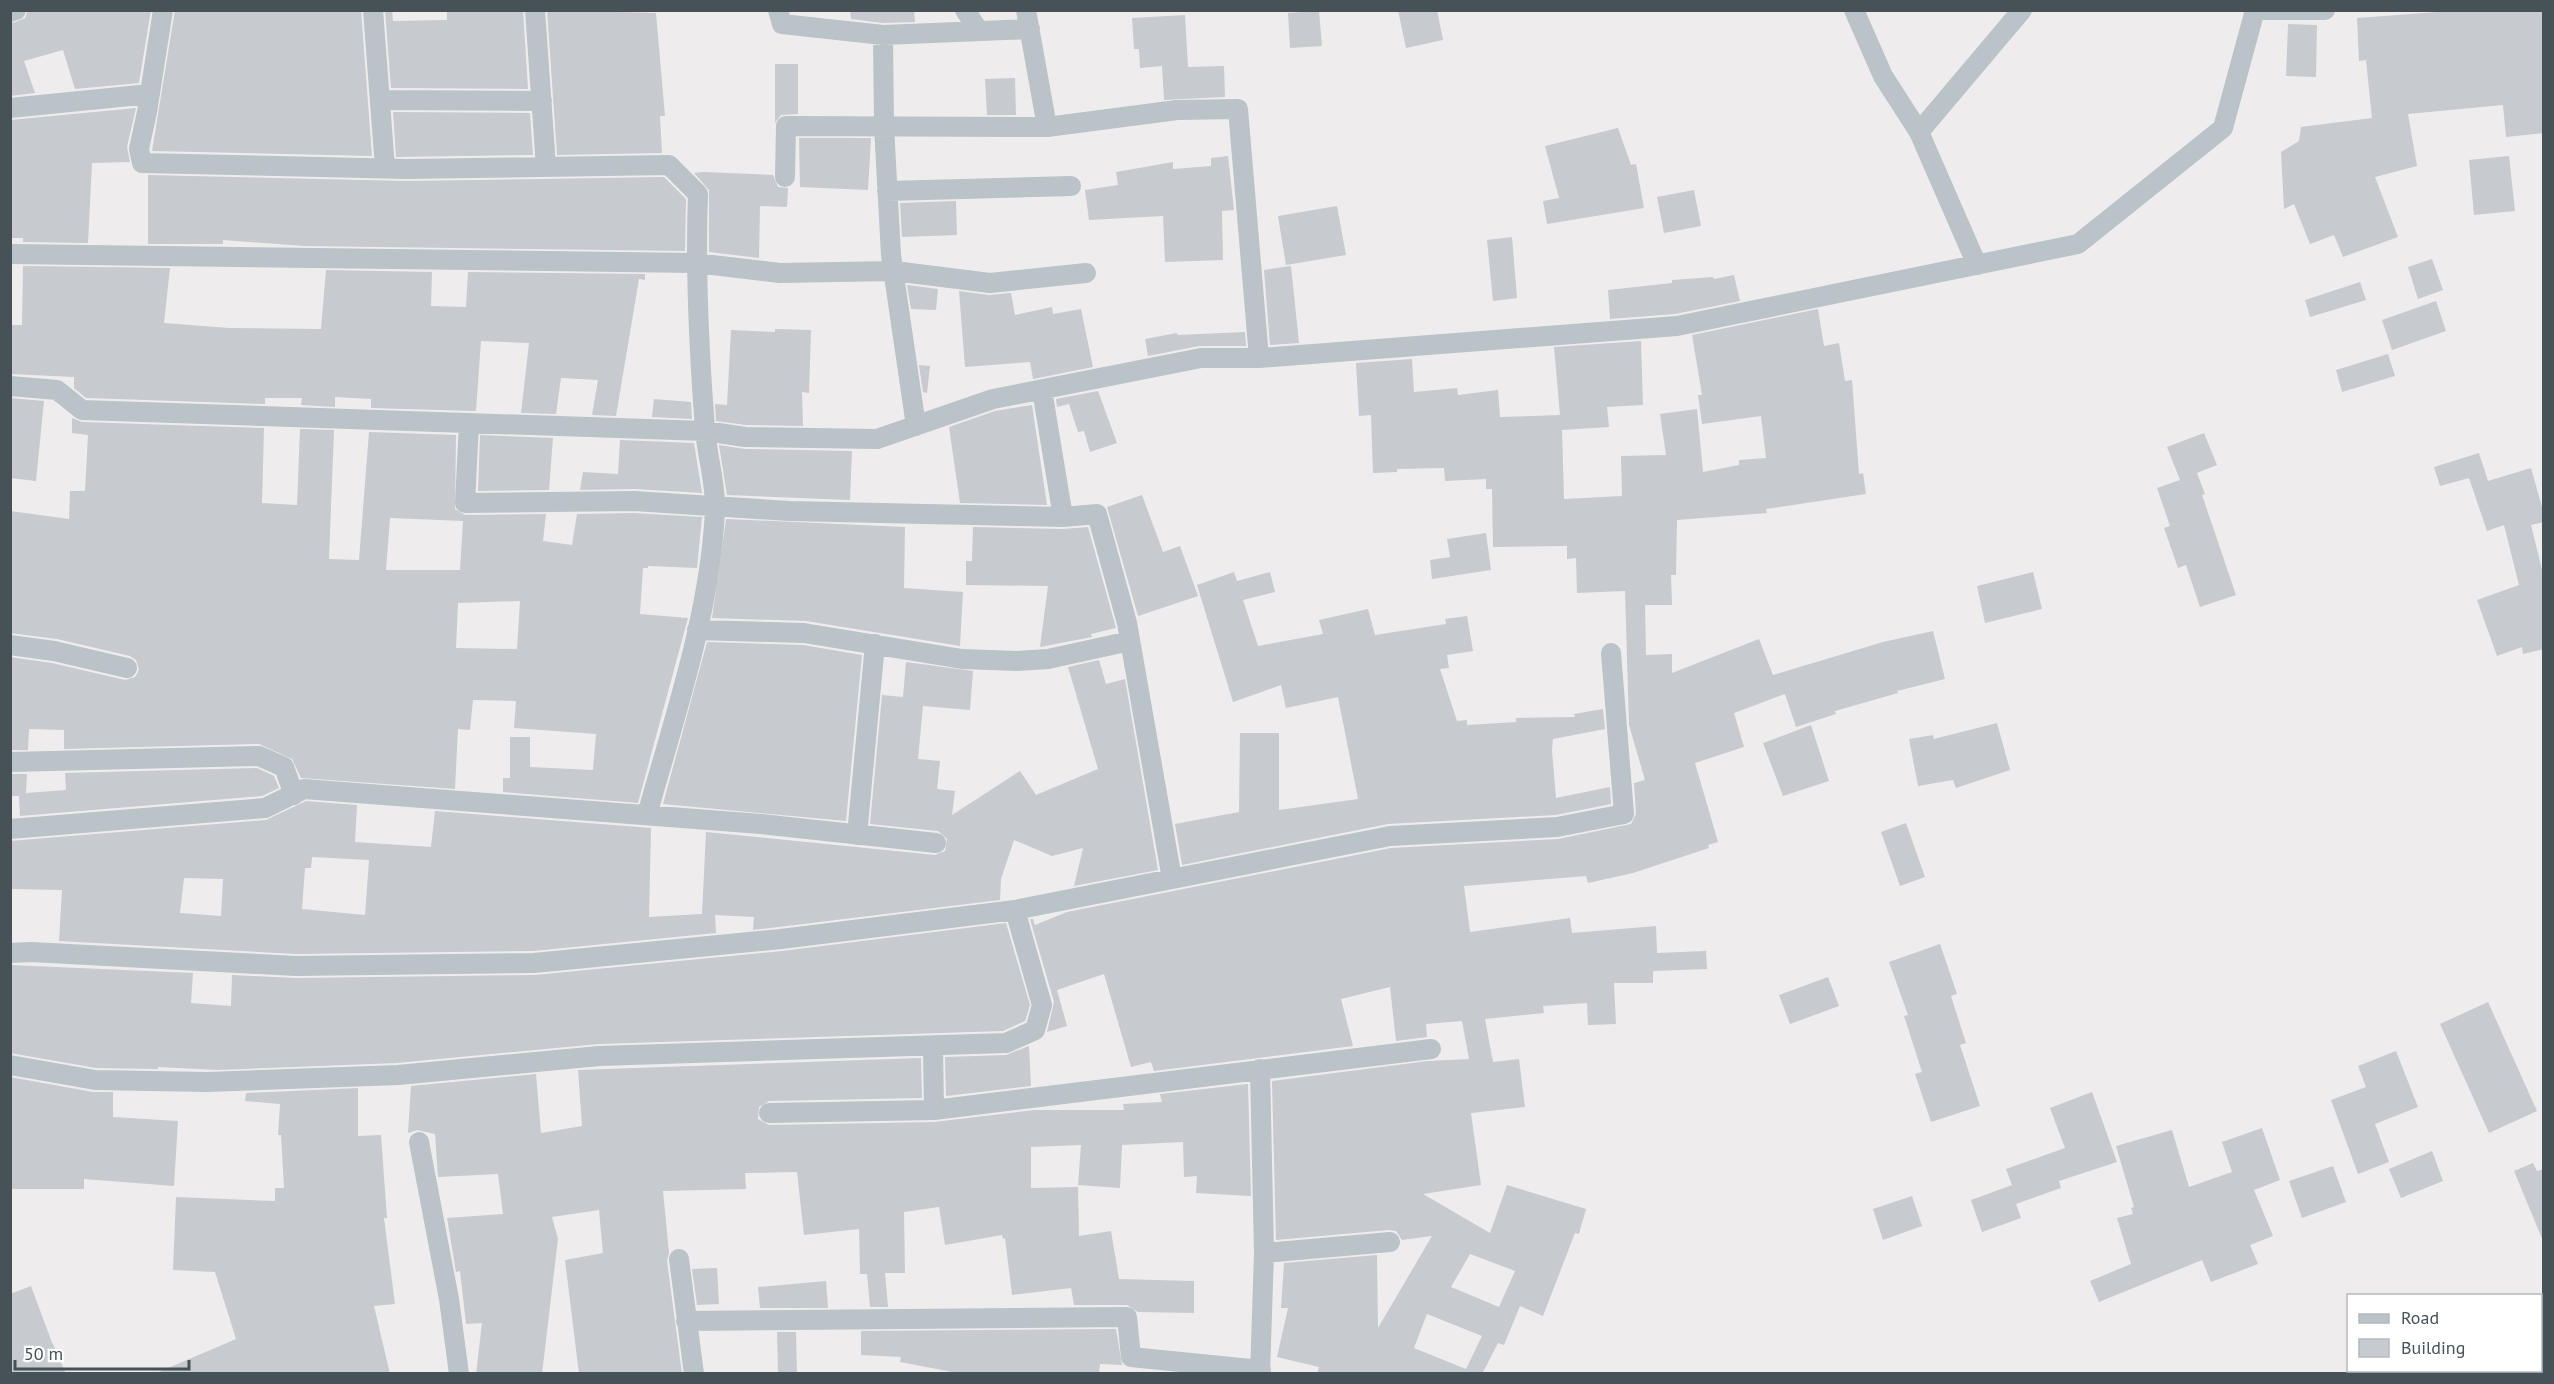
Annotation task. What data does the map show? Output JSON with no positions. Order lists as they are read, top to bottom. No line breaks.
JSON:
{"legend":["Road","Building"],"scale_bar":"50 m"}
